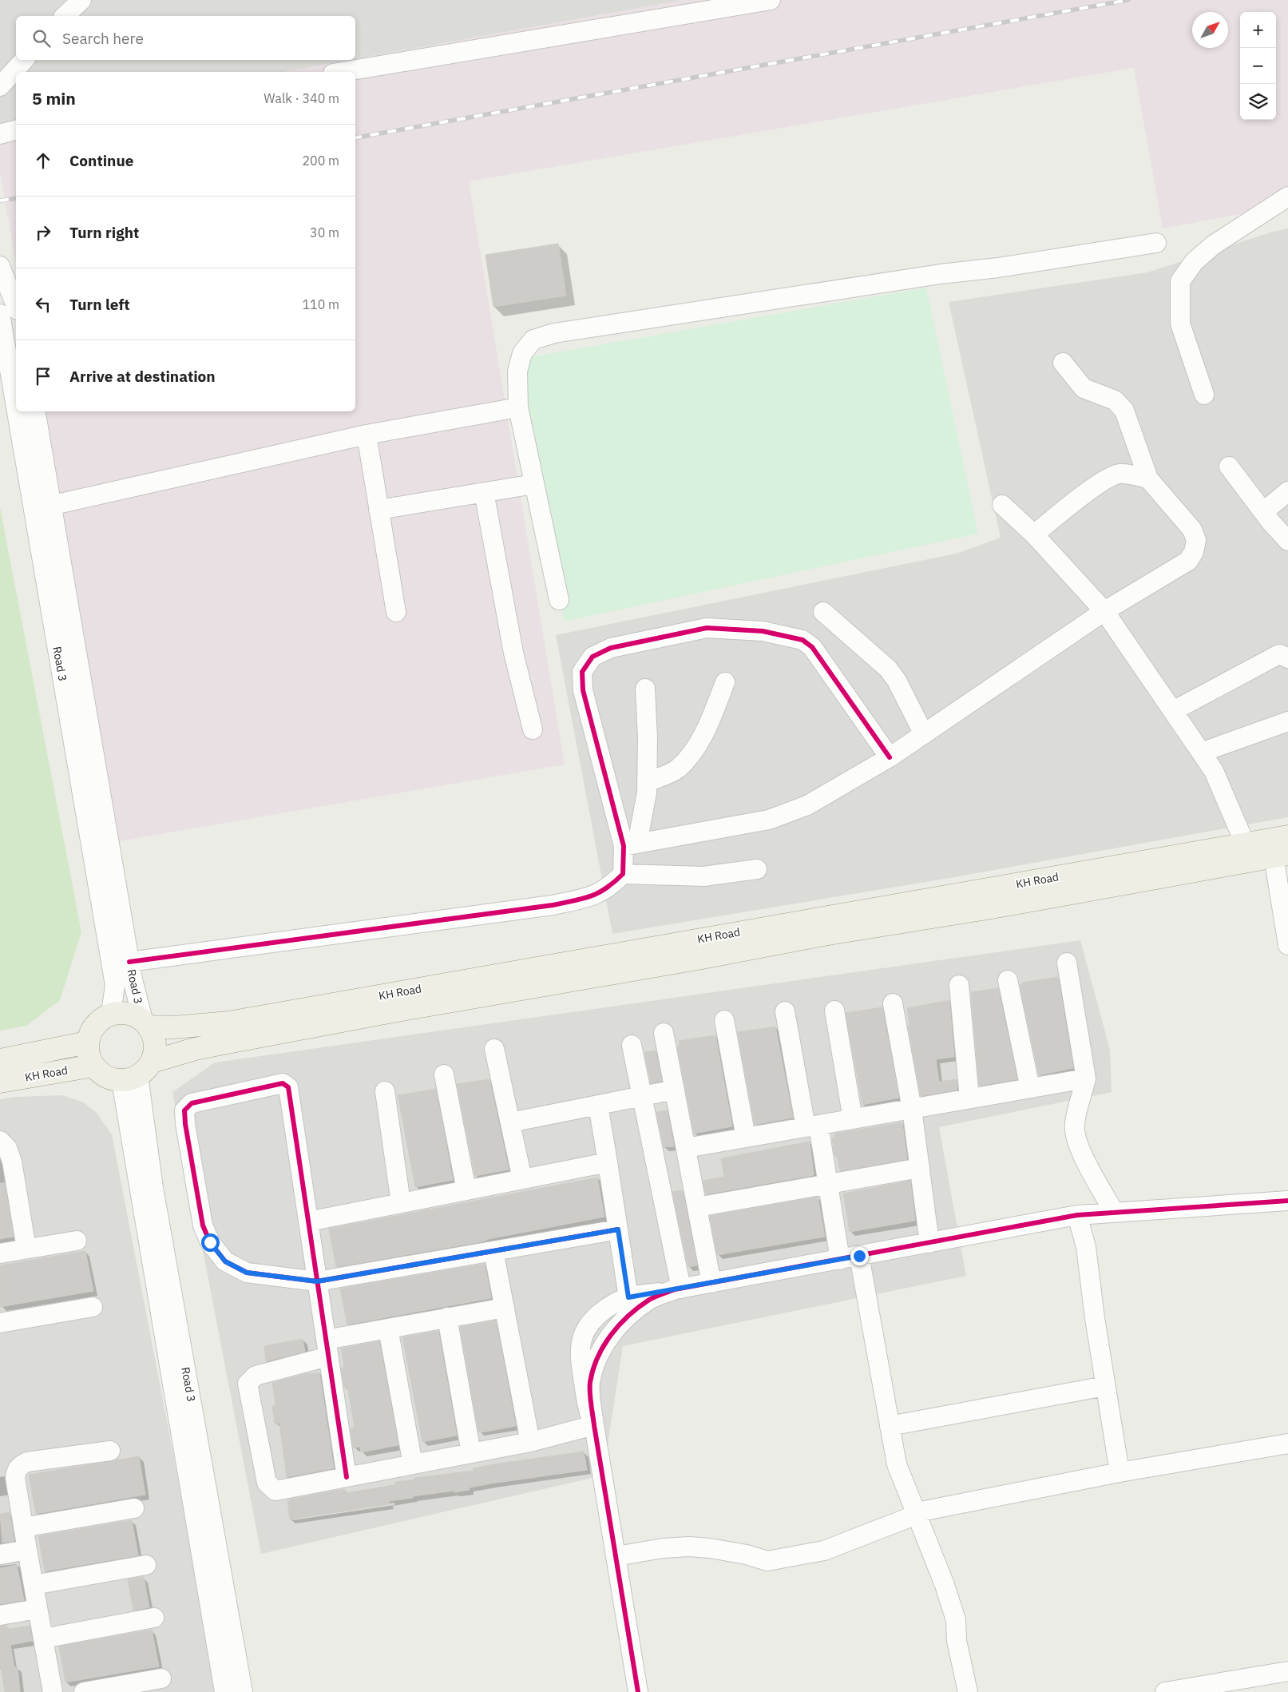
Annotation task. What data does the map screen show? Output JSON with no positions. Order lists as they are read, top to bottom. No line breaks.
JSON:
{"streets":{"main road":["KH Road"],"street":["Road 3"]},"crossings":[["Road 3","KH Road"]],"north":"top right","page":{"map_buttons":["+","−"],"search":"Search here","heading":["5 min","Walk · 340 m"],"list":[["Continue","200 m"],["Turn right","30 m"],["Turn left","110 m"],"Arrive at destination"]}}
